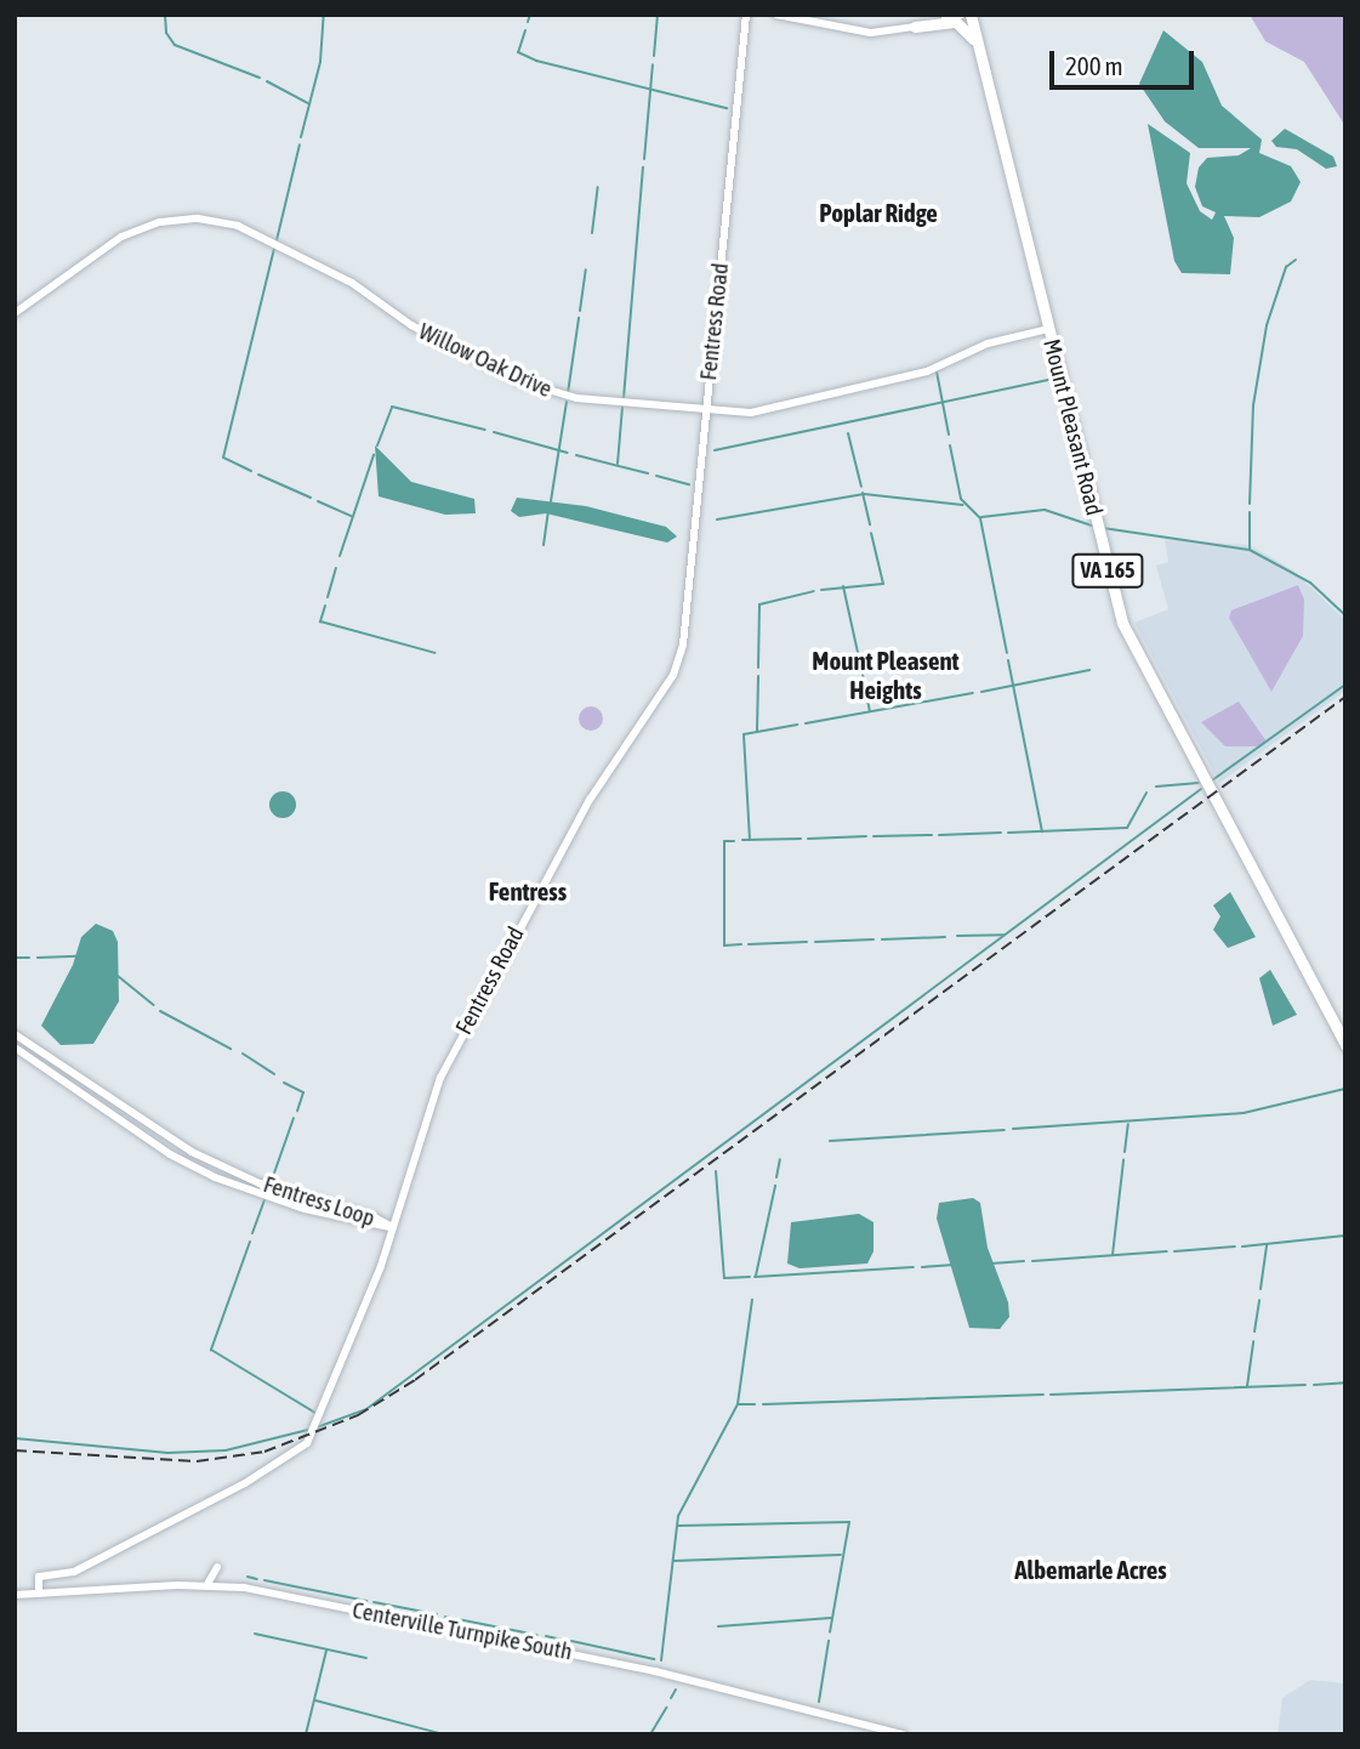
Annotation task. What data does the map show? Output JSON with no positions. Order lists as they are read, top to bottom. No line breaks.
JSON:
{"streets":{"highway":["Mount Pleasant Road","VA 165"],"street":["Fentress Road","Willow Oak Drive","Fentress Loop","Centerville Turnpike South"]},"crossings":[["Fentress Road","Willow Oak Drive"],["Fentress Road","Fentress Loop"],["Fentress Road","Centerville Turnpike South"],["Willow Oak Drive","Mount Pleasant Road"]],"districts":["Poplar Ridge","Mount Pleasent Heights","Fentress","Albemarle Acres"],"scale_bar":"200 m"}
